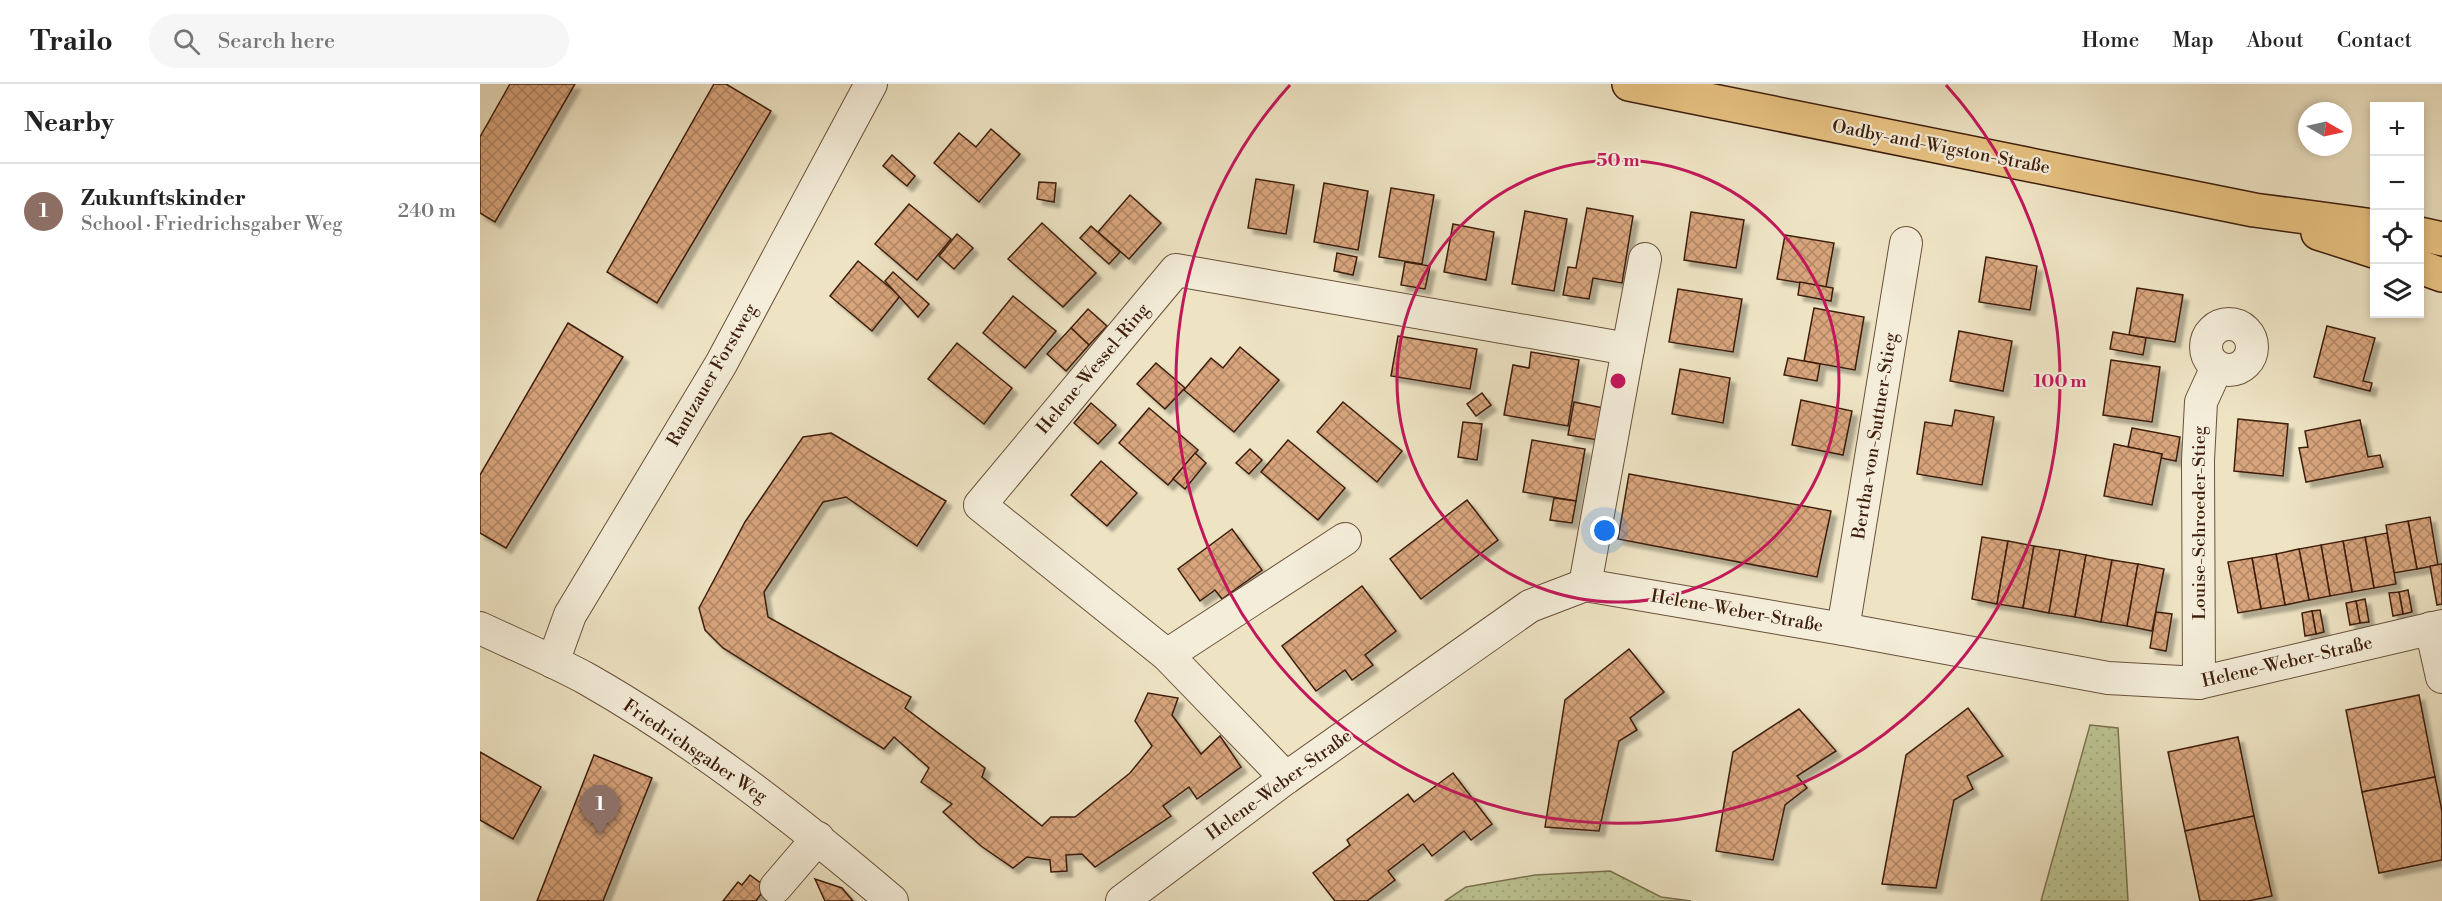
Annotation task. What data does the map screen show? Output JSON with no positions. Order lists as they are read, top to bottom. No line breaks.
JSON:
{"streets":{"main road":["Oadby-and-Wigston-Straße"],"street":["Helene-Wessel-Ring","Rantzauer Forstweg","Bertha-von-Suttner-Stieg","Louise-Schroeder-Stieg","Helene-Weber-Straße","Friedrichsgaber Weg"]},"crossings":[["Helene-Wessel-Ring","Helene-Weber-Straße"],["Rantzauer Forstweg","Friedrichsgaber Weg"],["Bertha-von-Suttner-Stieg","Helene-Weber-Straße"],["Louise-Schroeder-Stieg","Helene-Weber-Straße"]],"north":"right","page":{"header":"Trailo","search":"Search here","nav":["Home","Map","About","Contact"],"heading":"Nearby","map_buttons":["+","−"],"list":[{"mark":"1","name":"Zukunftskinder","note":"School · Friedrichsgaber Weg","value":"240 m"}],"pins":"1"},"rings":["50 m","100 m"]}
